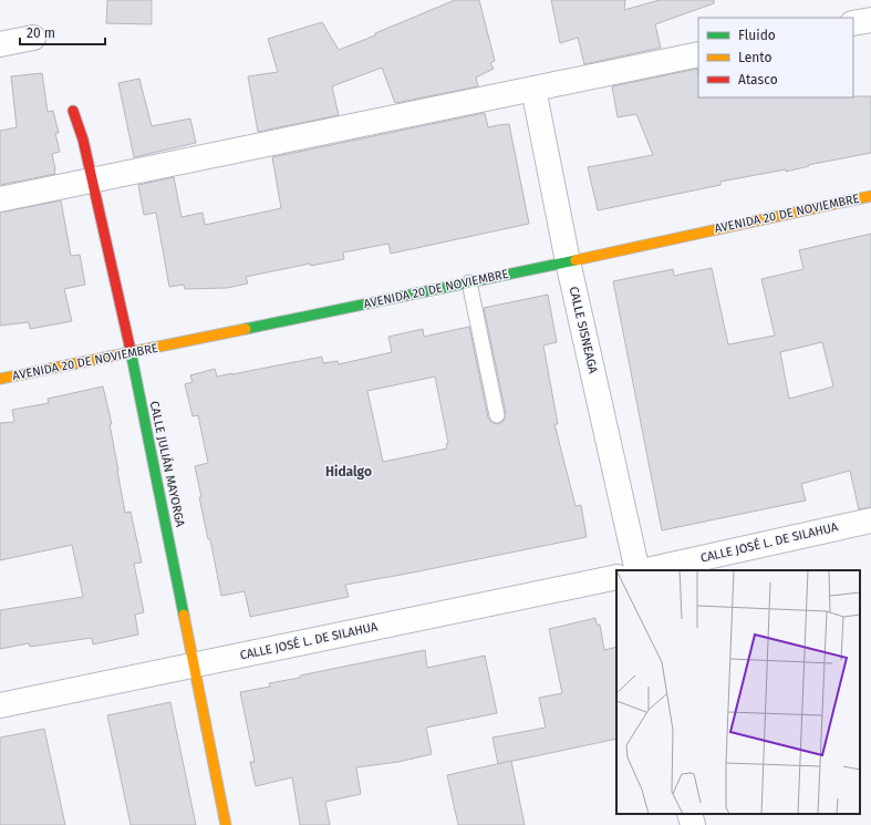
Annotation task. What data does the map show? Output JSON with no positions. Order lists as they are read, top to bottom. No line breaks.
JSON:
{"streets":{"street":["AVENIDA 20 DE NOVIEMBRE","CALLE SISNEAGA","CALLE JULIÁN MAYORGA","CALLE JOSÉ L. DE SILAHUA"]},"crossings":[["AVENIDA 20 DE NOVIEMBRE","CALLE SISNEAGA"],["AVENIDA 20 DE NOVIEMBRE","CALLE JULIÁN MAYORGA"],["CALLE JULIÁN MAYORGA","CALLE JOSÉ L. DE SILAHUA"]],"districts":["Hidalgo"],"legend":["Fluido","Lento","Atasco"],"scale_bar":"20 m"}
